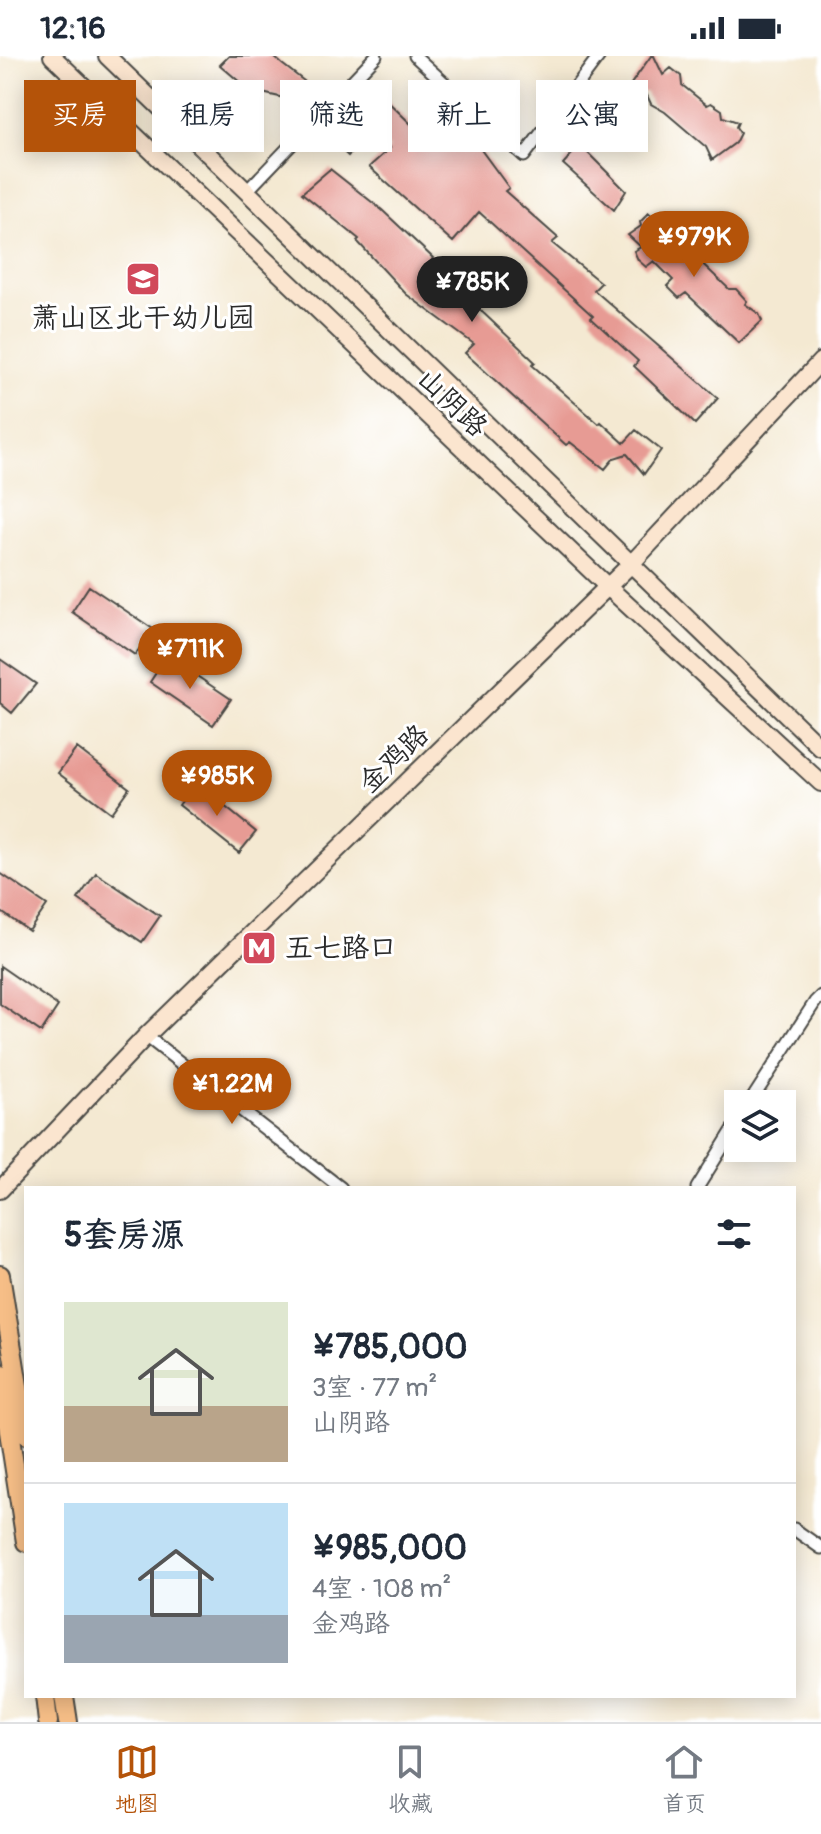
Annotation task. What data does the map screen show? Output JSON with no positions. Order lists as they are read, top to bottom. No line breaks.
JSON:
{"streets":{"main road":["山阴路","金鸡路"]},"crossings":[["山阴路","金鸡路"]],"places":{"school or university":["萧山区北干幼儿园"],"metro station":["五七路口"]},"page":{"status":"12:16","chip":["买房","租房","筛选","新上","公寓"],"price":["¥979K","¥785K","¥711K","¥985K","¥1.22M"],"heading":"5套房源","list":[{"name":"¥785,000","note":"3室 · 77 m² · 山阴路"},{"name":"¥985,000","note":"4室 · 108 m² · 金鸡路"}],"tabs":["地图","收藏","首页"]}}
